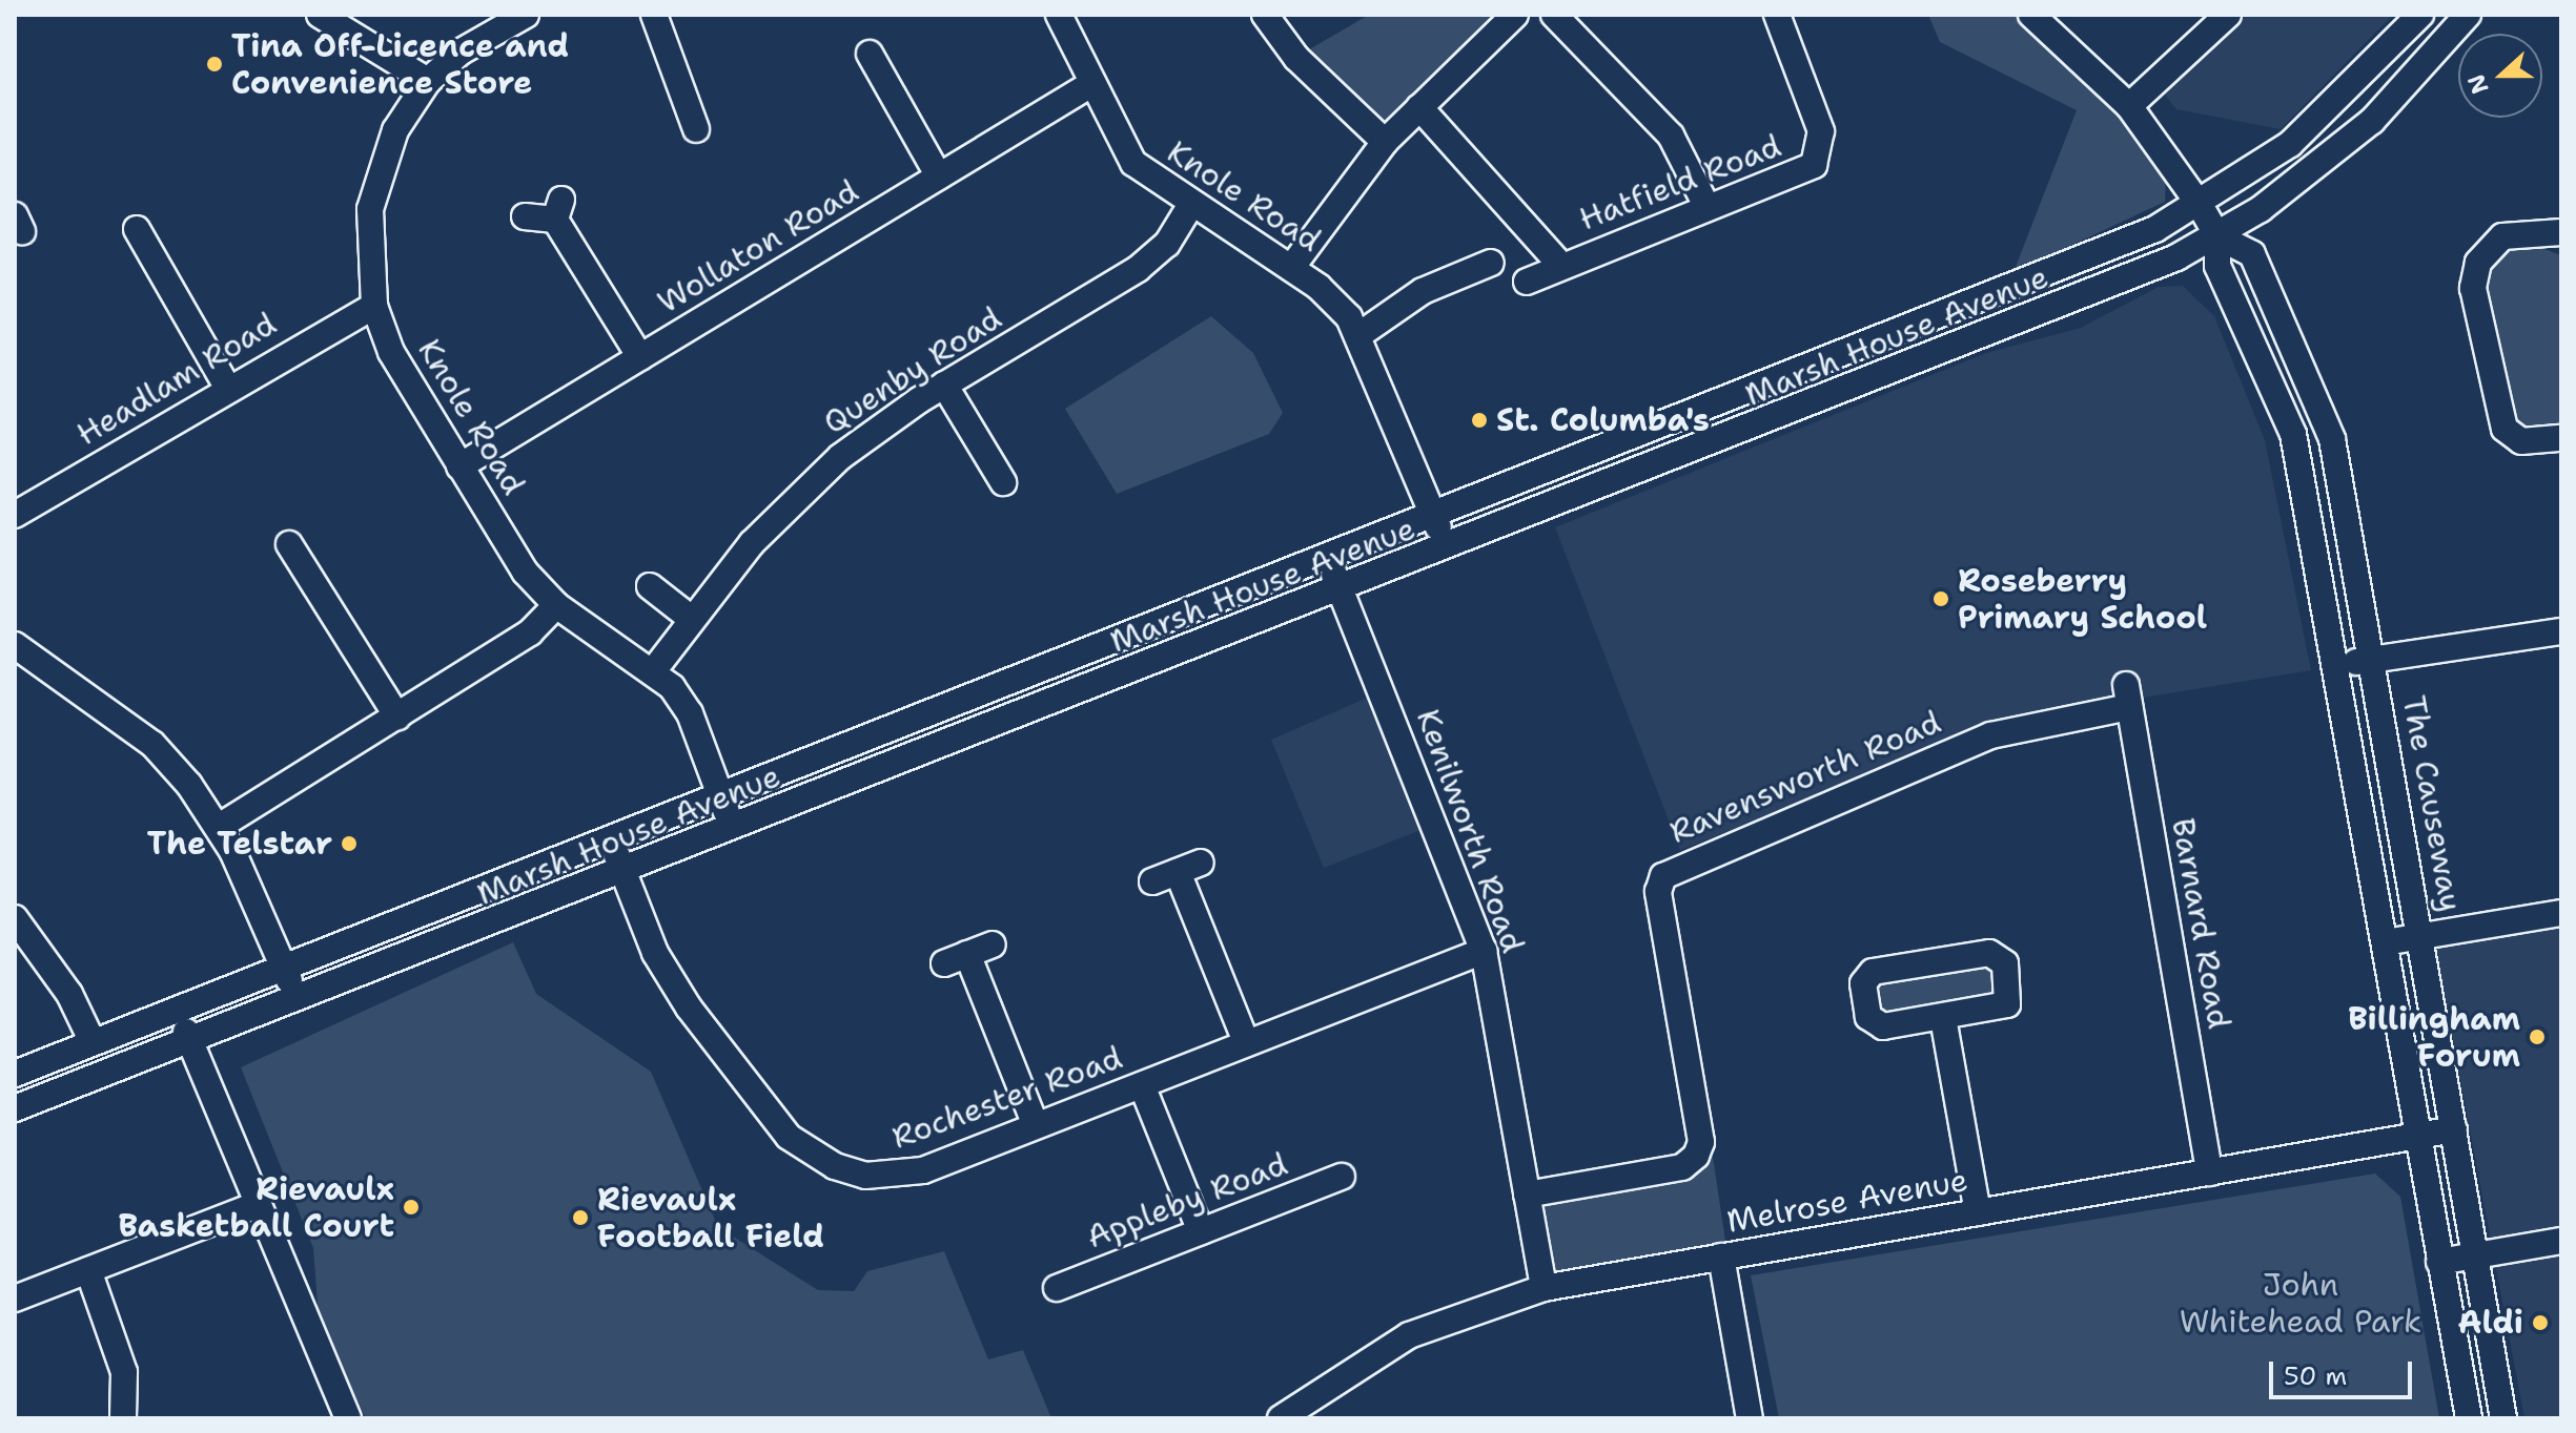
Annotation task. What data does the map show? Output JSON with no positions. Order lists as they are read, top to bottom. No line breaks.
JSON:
{"streets":{"street":["Hatfield Road","Knole Road","Wollaton Road","Marsh House Avenue","Quenby Road","Headlam Road","Ravensworth Road","The Causeway","Kenilworth Road","Barnard Road","Rochester Road","Appleby Road","Melrose Avenue"]},"crossings":[["Knole Road","Wollaton Road"],["Knole Road","Marsh House Avenue"],["Knole Road","Quenby Road"],["Knole Road","Headlam Road"],["Marsh House Avenue","The Causeway"],["Marsh House Avenue","Kenilworth Road"],["Marsh House Avenue","Rochester Road"],["Ravensworth Road","Kenilworth Road"],["Ravensworth Road","Barnard Road"],["The Causeway","Melrose Avenue"],["Kenilworth Road","Rochester Road"],["Kenilworth Road","Melrose Avenue"],["Barnard Road","Melrose Avenue"]],"parks":["John Whitehead Park"],"places":["Tina Off-Licence and Convenience Store","St. Columba's","Roseberry Primary School","The Telstar","Billingham Forum","Rievaulx Basketball Court","Rievaulx Football Field","Aldi"],"scale_bar":"50 m","north":"left"}
